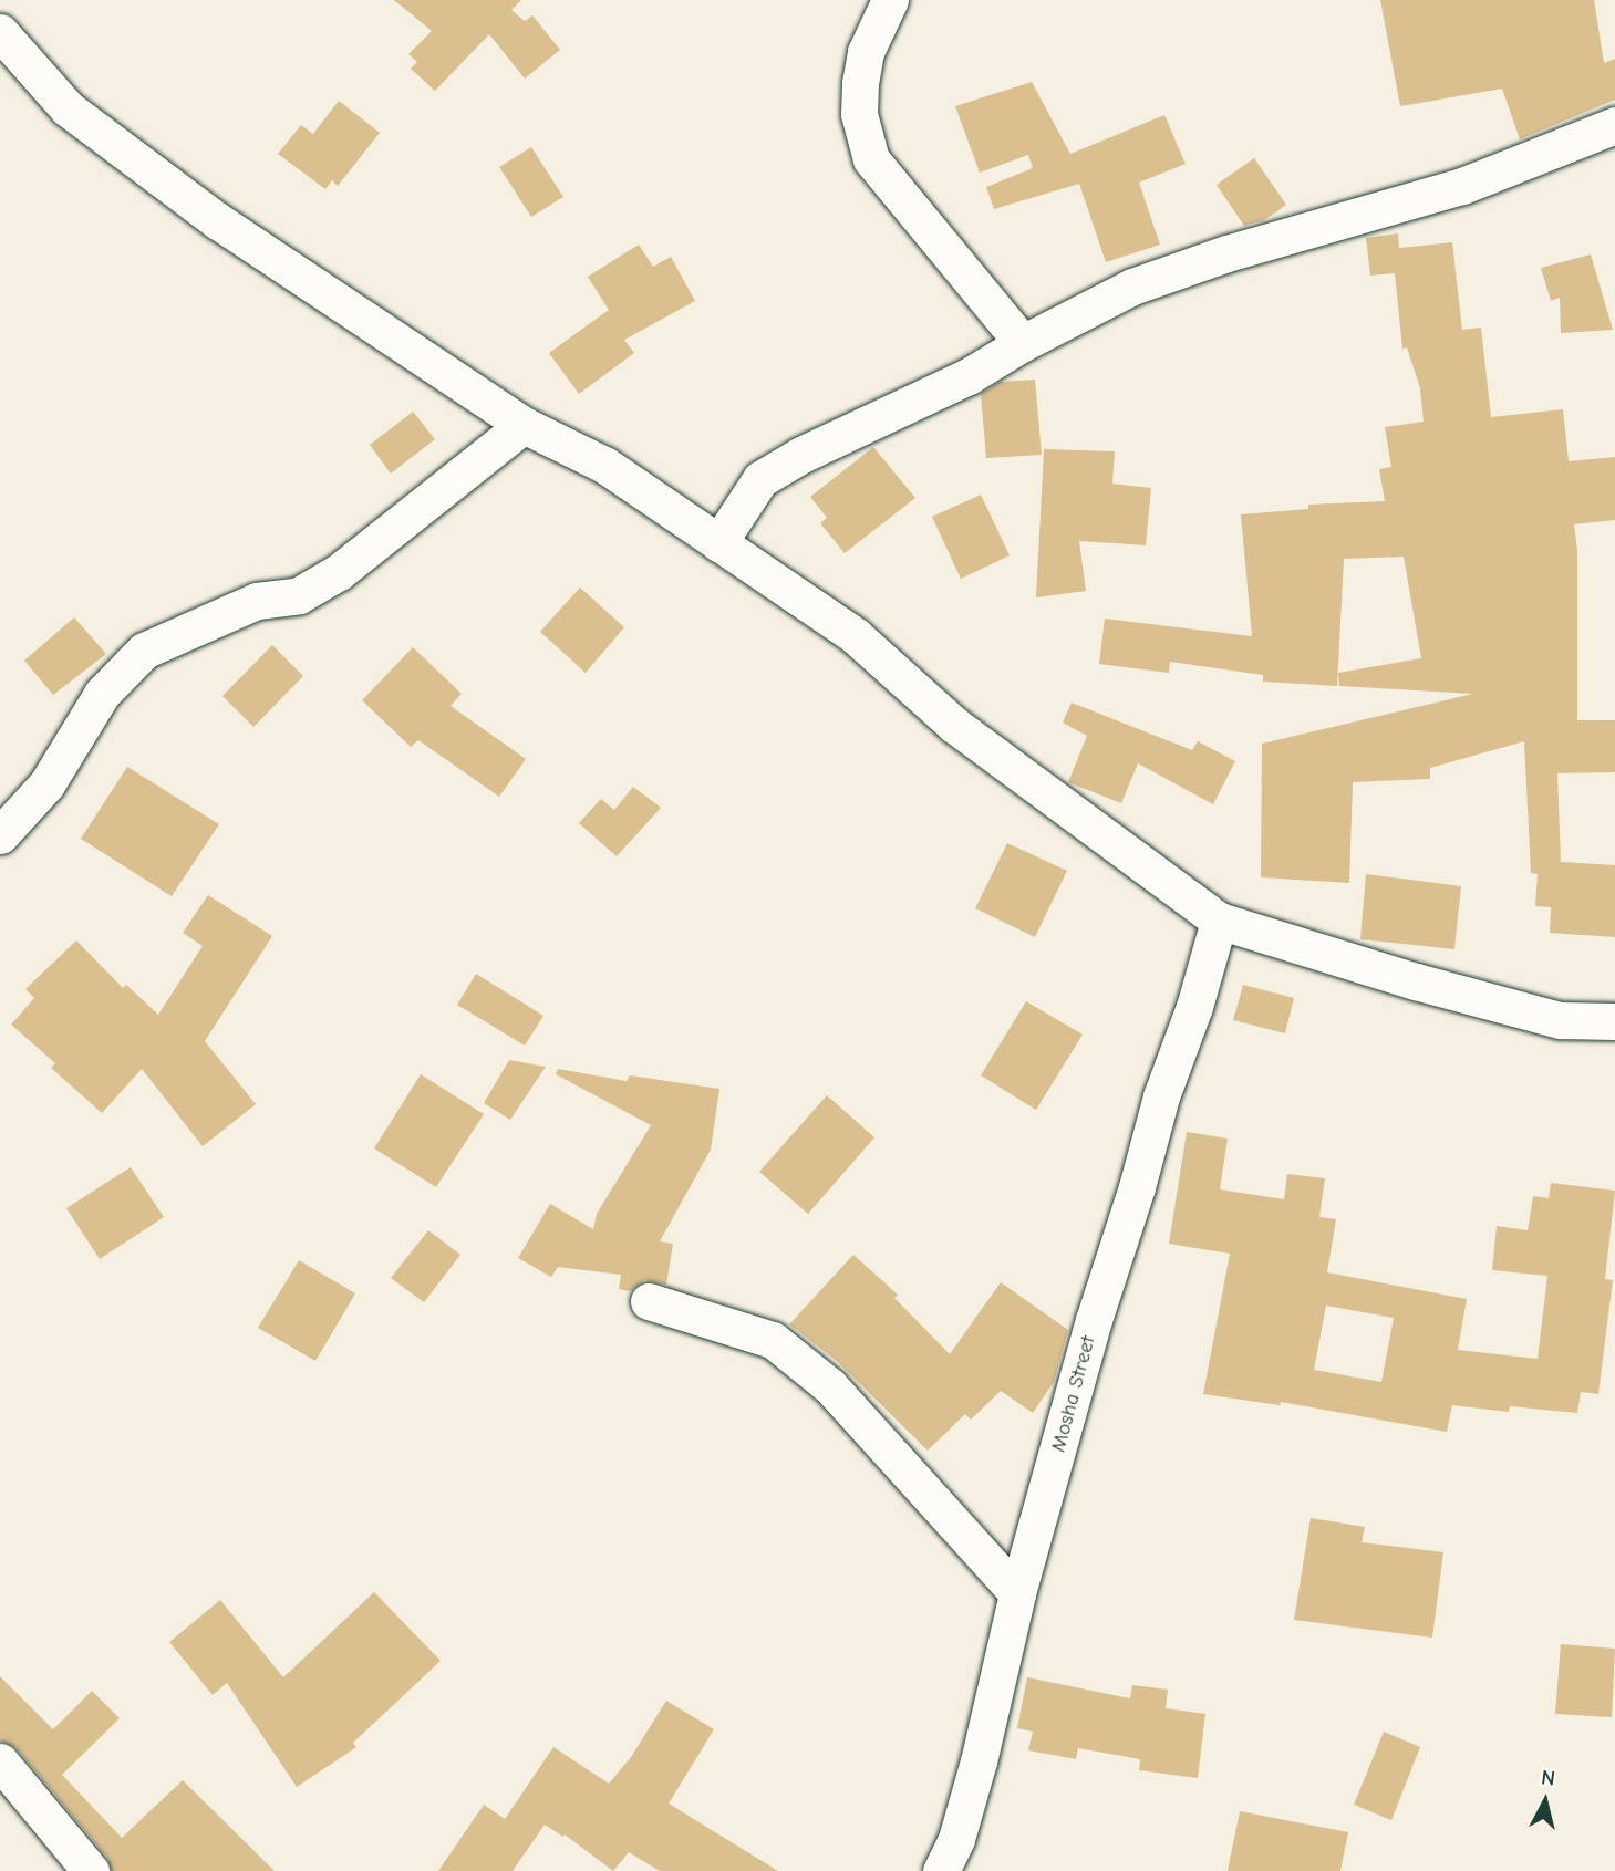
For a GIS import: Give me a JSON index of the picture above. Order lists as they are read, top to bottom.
{
  "streets": {
    "street": ["Mosha Street"]
  },
  "north": "top"
}
